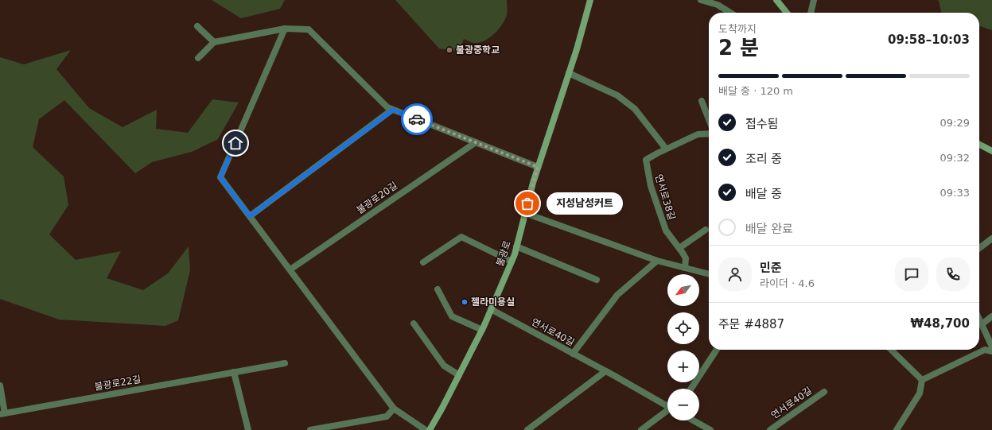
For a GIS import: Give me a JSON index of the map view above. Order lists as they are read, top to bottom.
{
  "streets": {
    "main road": ["불광로"],
    "street": [
      "연서로38길",
      "불광로20길",
      "연서로40길",
      "불광로22길"
    ]
  },
  "crossings": [
    ["불광로", "연서로40길"]
  ],
  "places": ["불광중학교", "지성남성커트", "젤라미용실"],
  "north": "bottom left",
  "page": {
    "heading": ["2 분", "도착까지", "09:58–10:03"],
    "panel": [
      "민준",
      "라이더 · 4.6",
      "주문 #4887",
      "₩48,700"
    ],
    "bar": "배달 중 · 120 m",
    "list": [
      ["접수됨", "09:29"],
      ["조리 중", "09:32"],
      ["배달 중", "09:33"],
      "배달 완료"
    ],
    "bubble": "지성남성커트",
    "map_buttons": ["+", "−"]
  }
}
